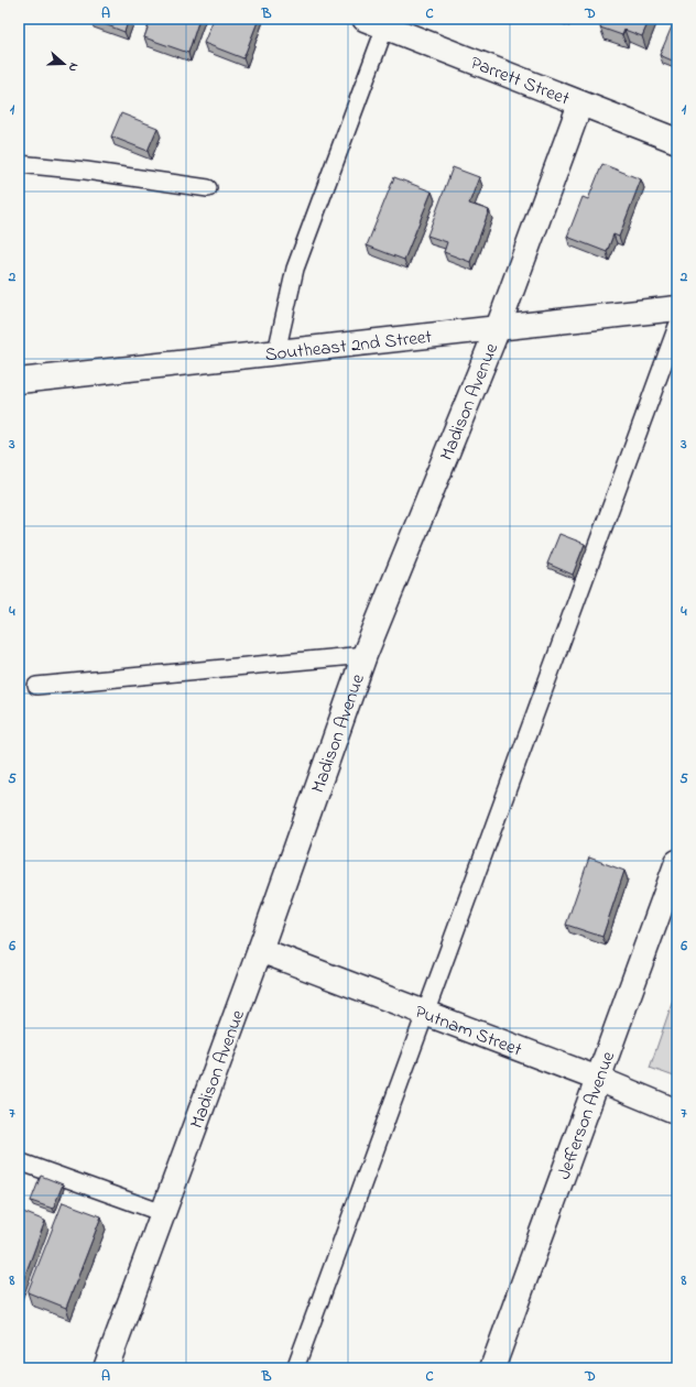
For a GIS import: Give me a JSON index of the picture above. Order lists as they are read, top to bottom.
{
  "streets": {
    "street": [
      "Parrett Street",
      "Southeast 2nd Street",
      "Madison Avenue",
      "Putnam Street",
      "Jefferson Avenue"
    ]
  },
  "crossings": [
    ["Parrett Street", "Madison Avenue"],
    ["Southeast 2nd Street", "Madison Avenue"],
    ["Madison Avenue", "Putnam Street"],
    ["Putnam Street", "Jefferson Avenue"]
  ],
  "north": "right",
  "grid": {
    "columns": [
      "A",
      "B",
      "C",
      "D"
    ],
    "rows": [
      "1",
      "2",
      "3",
      "4",
      "5",
      "6",
      "7",
      "8"
    ]
  }
}
